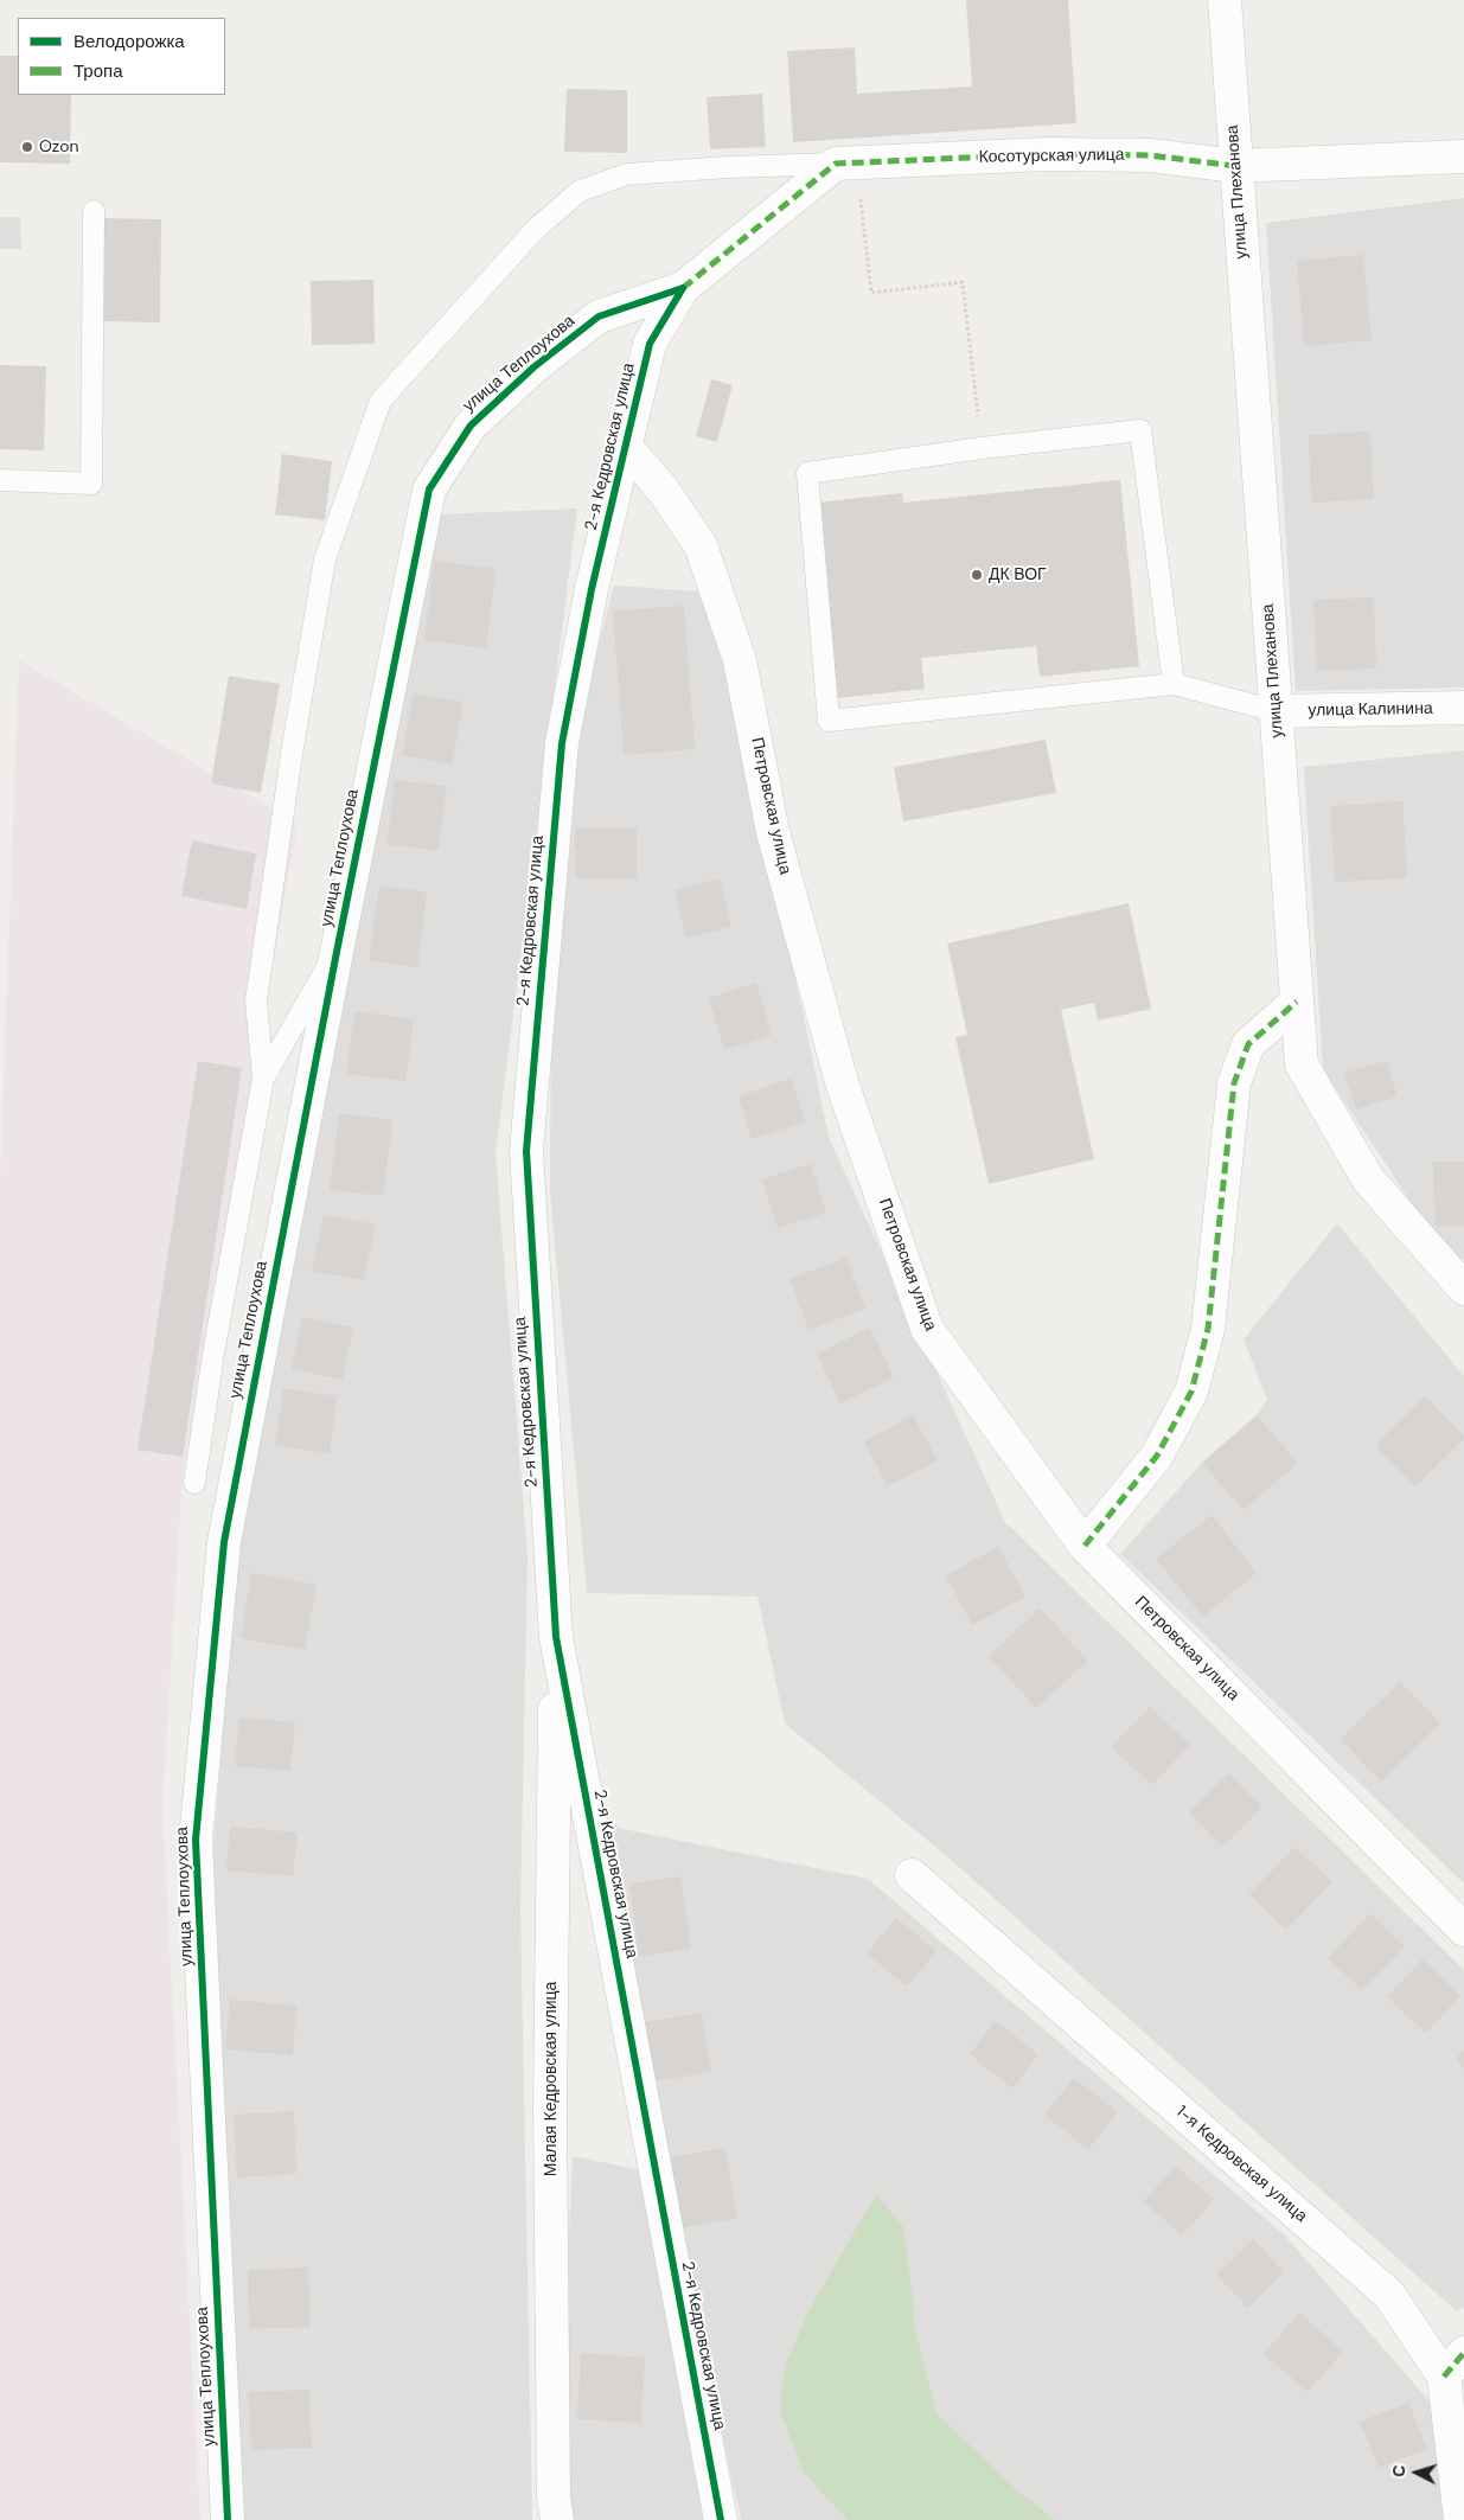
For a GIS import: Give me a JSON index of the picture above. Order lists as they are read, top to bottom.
{
  "streets": {
    "street": [
      "Косотурская улица",
      "улица Плеханова",
      "улица Теплоухова",
      "2-я Кедровская улица",
      "улица Калинина",
      "Петровская улица",
      "Малая Кедровская улица",
      "1-я Кедровская улица"
    ]
  },
  "crossings": [
    ["Косотурская улица", "улица Плеханова"],
    ["улица Плеханова", "улица Калинина"],
    ["улица Теплоухова", "2-я Кедровская улица"],
    ["2-я Кедровская улица", "Петровская улица"],
    ["2-я Кедровская улица", "Малая Кедровская улица"]
  ],
  "places": ["Ozon", "ДК ВОГ"],
  "legend": ["Велодорожка", "Тропа"],
  "north": "left"
}
